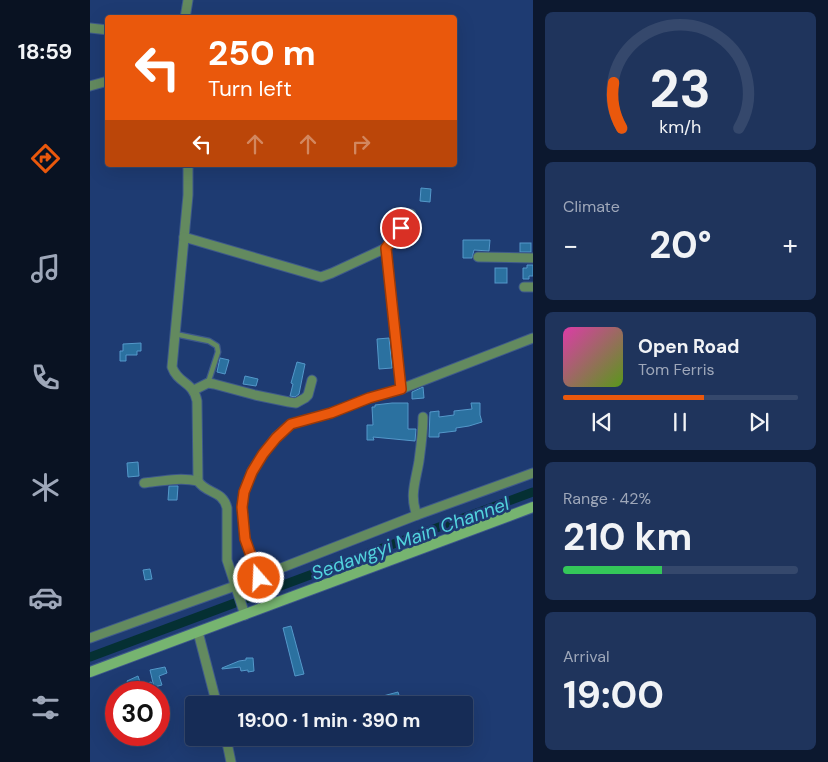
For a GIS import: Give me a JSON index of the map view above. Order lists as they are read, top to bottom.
{
  "water": ["Sedawgyi Main Channel"],
  "page": {
    "tabs": "18:59",
    "turn": ["250 m", "Turn left"],
    "tile": [
      "Climate",
      ["Range · 42%", "210 km"],
      ["Arrival", "19:00"]
    ],
    "heat": ["−", "20°", "+"],
    "song": ["Open Road", "Tom Ferris"],
    "limit": "30",
    "trip": "19:00 · 1 min · 390 m",
    "gauge": ["23", "km/h"]
  }
}
